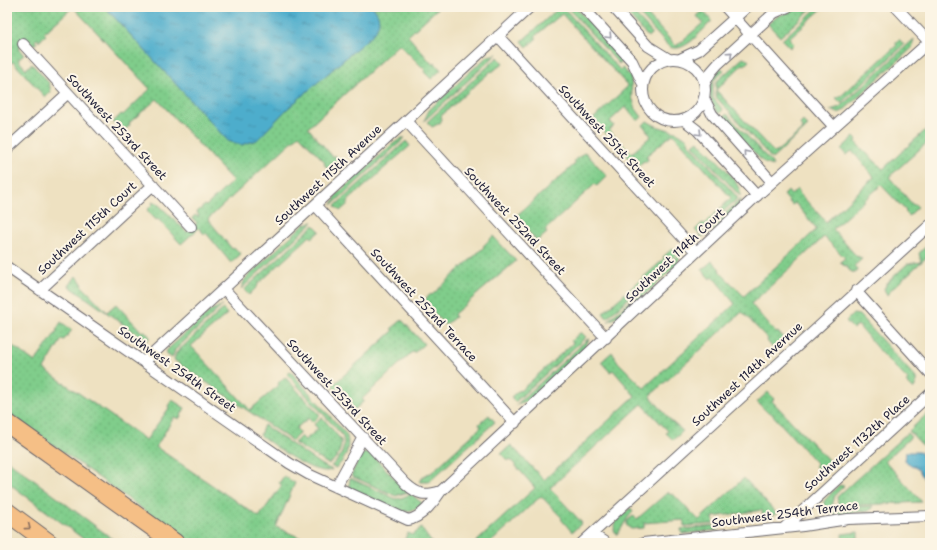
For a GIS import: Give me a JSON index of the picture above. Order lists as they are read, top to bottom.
{
  "streets": {
    "street": [
      "Southwest 253rd Street",
      "Southwest 251st Street",
      "Southwest 115th Avenue",
      "Southwest 252nd Street",
      "Southwest 115th Court",
      "Southwest 114th Court",
      "Southwest 252nd Terrace",
      "Southwest 254th Street",
      "Southwest 114th Avernue",
      "Southwest 1132th Place",
      "Southwest 254th Terrace"
    ]
  },
  "crossings": [
    ["Southwest 253rd Street", "Southwest 115th Avenue"],
    ["Southwest 253rd Street", "Southwest 115th Court"],
    ["Southwest 253rd Street", "Southwest 114th Court"],
    ["Southwest 253rd Street", "Southwest 254th Street"],
    ["Southwest 251st Street", "Southwest 115th Avenue"],
    ["Southwest 251st Street", "Southwest 114th Court"],
    ["Southwest 115th Avenue", "Southwest 252nd Street"],
    ["Southwest 115th Avenue", "Southwest 252nd Terrace"],
    ["Southwest 115th Avenue", "Southwest 254th Street"],
    ["Southwest 252nd Street", "Southwest 114th Court"],
    ["Southwest 115th Court", "Southwest 254th Street"],
    ["Southwest 114th Court", "Southwest 252nd Terrace"],
    ["Southwest 114th Court", "Southwest 254th Street"],
    ["Southwest 1132th Place", "Southwest 254th Terrace"]
  ]
}
